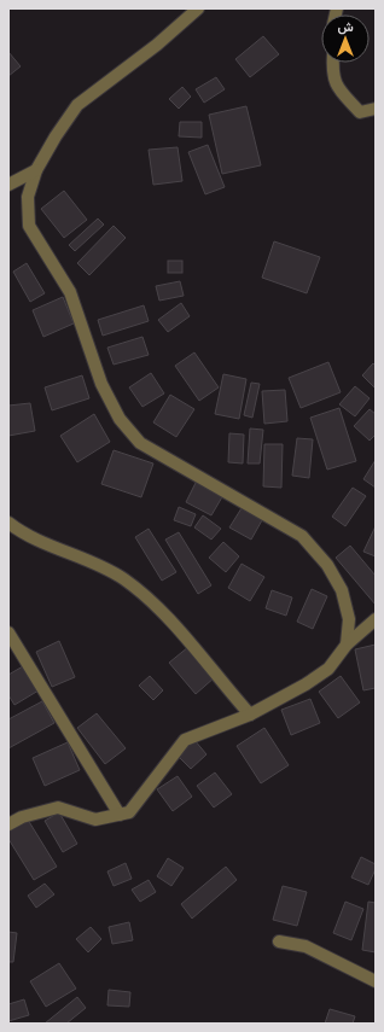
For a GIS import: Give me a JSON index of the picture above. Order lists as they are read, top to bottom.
{
  "north": "top"
}
